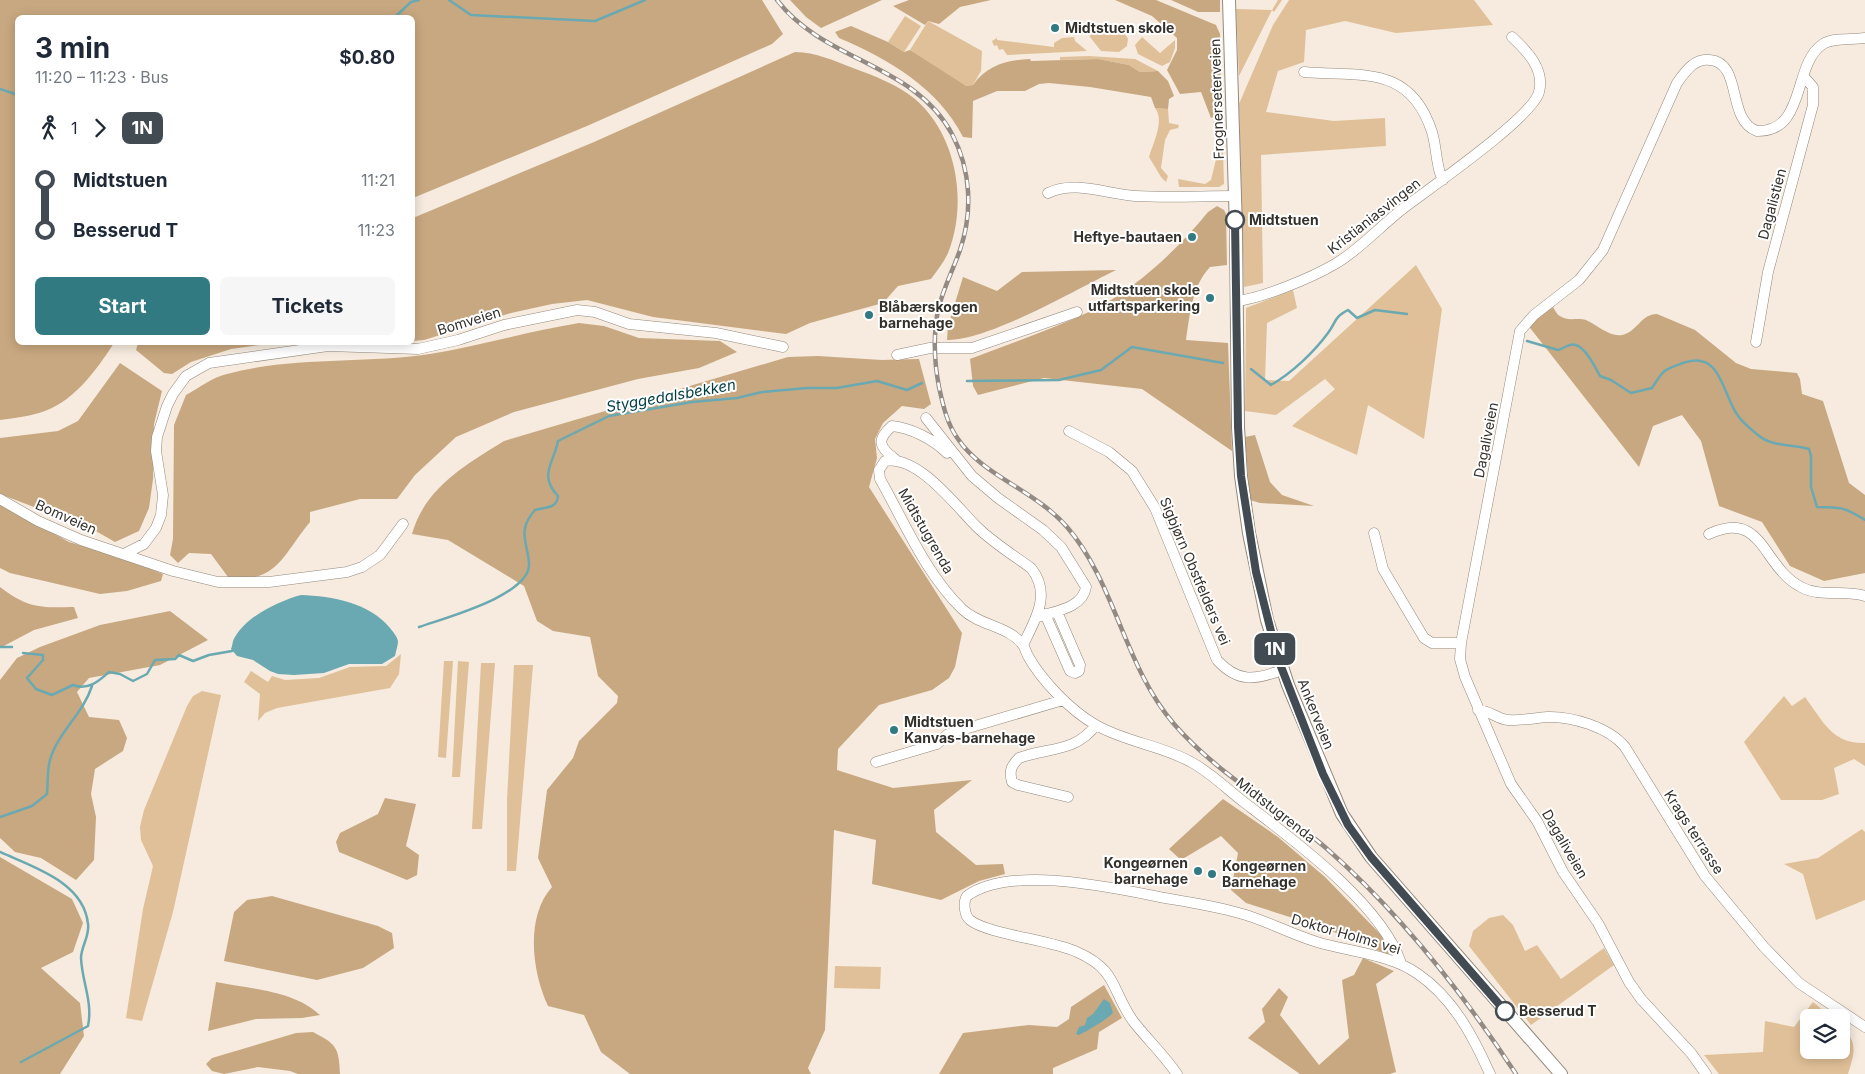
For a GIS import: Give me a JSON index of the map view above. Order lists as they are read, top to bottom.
{
  "streets": {
    "main road": ["Frognerseterveien", "Ankerveien"],
    "street": [
      "Dagalistien",
      "Kristianiasvingen",
      "Bomveien",
      "Dagaliveien",
      "Midtstugrenda",
      "Sigbjørn Obstfelders vei",
      "Krags terrasse",
      "Doktor Holms vei"
    ]
  },
  "crossings": [
    ["Frognerseterveien", "Ankerveien"],
    ["Dagalistien", "Dagaliveien"],
    ["Kristianiasvingen", "Ankerveien"],
    ["Dagaliveien", "Krags terrasse"],
    ["Midtstugrenda", "Doktor Holms vei"],
    ["Sigbjørn Obstfelders vei", "Ankerveien"]
  ],
  "water": ["Styggedalsbekken"],
  "places": [
    "Midtstuen skole",
    "Midtstuen",
    "Heftye-bautaen",
    "Midtstuen skole utfartsparkering",
    "Blåbærskogen barnehage",
    "Midtstuen Kanvas-barnehage",
    "Kongeørnen barnehage",
    "Kongeørnen Barnehage",
    "Besserud T"
  ],
  "lines": ["bus line 1N"],
  "page": {
    "on_map": "1N",
    "heading": ["3 min", "11:20 – 11:23 · Bus", "$0.80"],
    "legs": ["1", "1N"],
    "list": [
      {
        "name": "Midtstuen",
        "value": "11:21"
      },
      {
        "name": "Besserud T",
        "value": "11:23"
      }
    ],
    "buttons": ["Start", "Tickets"]
  }
}
